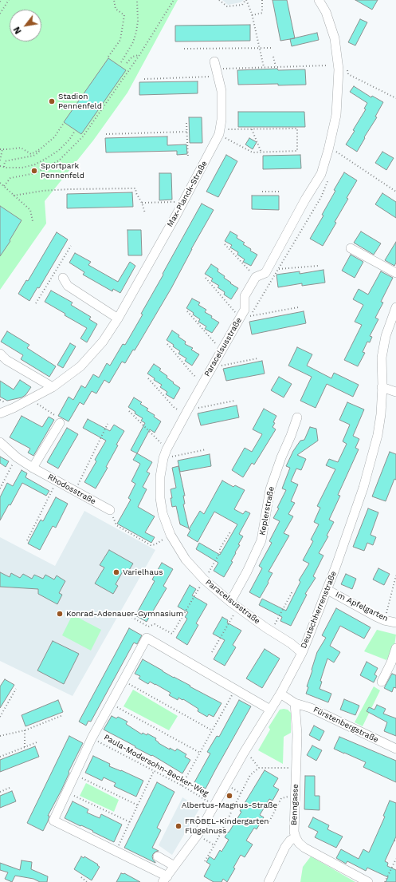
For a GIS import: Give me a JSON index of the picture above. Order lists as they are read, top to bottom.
{
  "streets": {
    "street": [
      "Max-Planck-Straße",
      "Paracelsusstraße",
      "Rhodosstraße",
      "Keplerstraße",
      "Im Apfelgarten",
      "Deutschherrenstraße",
      "Fürstenbergstraße",
      "Benngasse"
    ],
    "path": ["Paula-Modersohn-Becker-Weg"]
  },
  "crossings": [
    ["Paracelsusstraße", "Keplerstraße"],
    ["Paracelsusstraße", "Deutschherrenstraße"],
    ["Im Apfelgarten", "Deutschherrenstraße"],
    ["Deutschherrenstraße", "Paula-Modersohn-Becker-Weg"],
    ["Fürstenbergstraße", "Benngasse"]
  ],
  "places": [
    "Stadion Pennenfeld",
    "Sportpark Pennenfeld",
    "Varielhaus",
    "Konrad-Adenauer-Gymnasium",
    "Albertus-Magnus-Straße",
    "FRÖBEL-Kindergarten Flügelnuss"
  ],
  "north": "bottom left"
}
